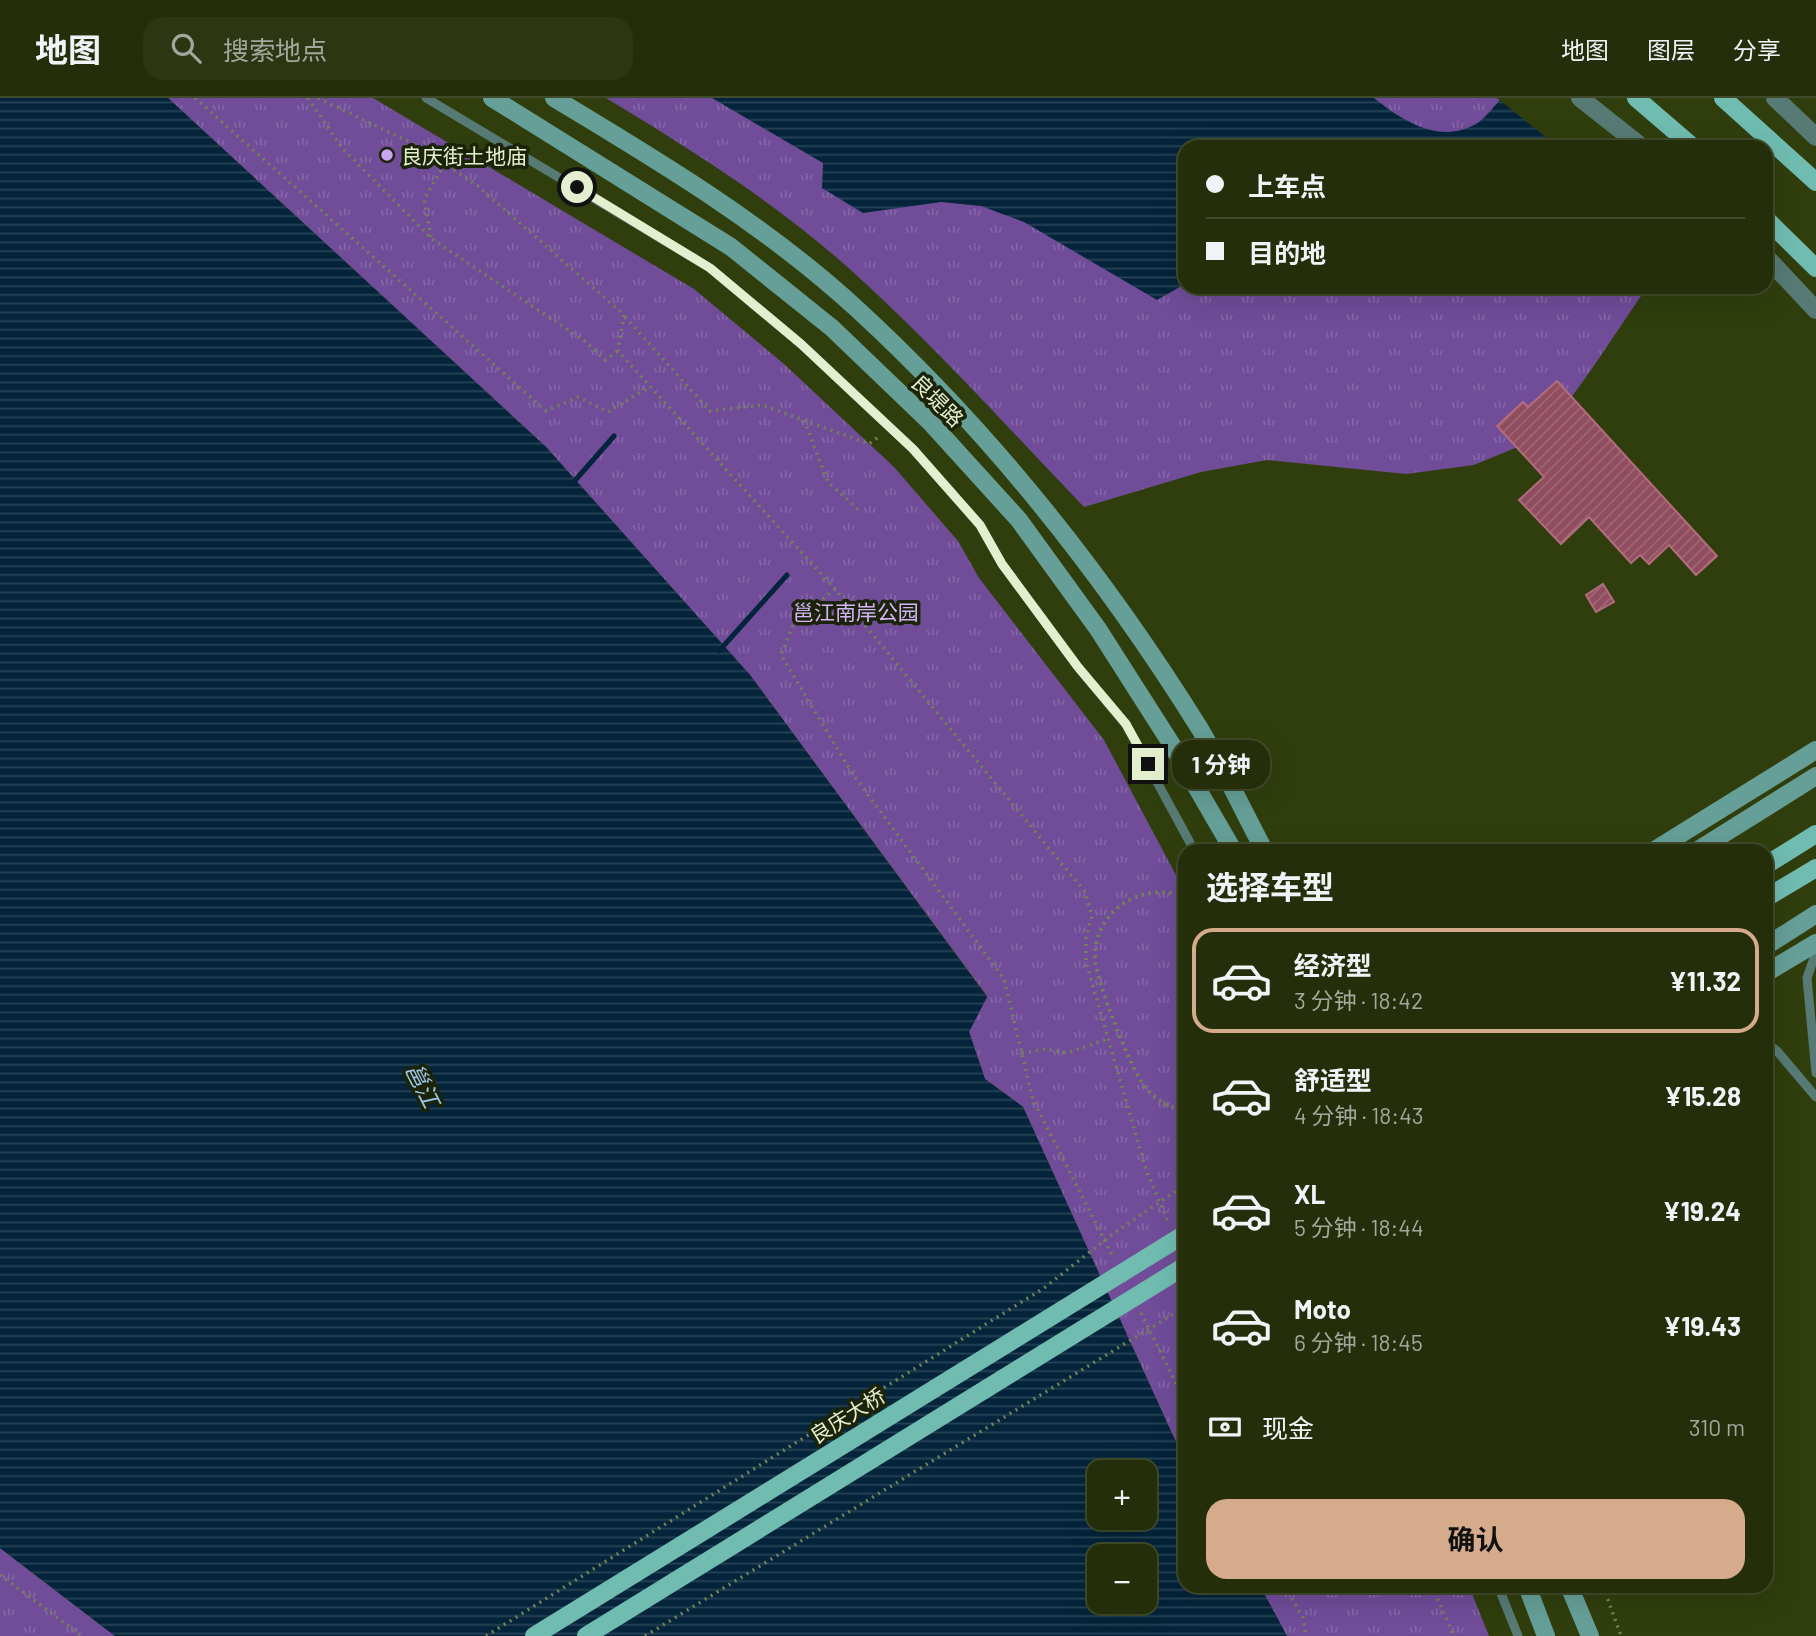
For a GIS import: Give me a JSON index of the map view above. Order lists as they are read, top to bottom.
{
  "streets": {
    "main road": ["良堤路", "良庆大桥"]
  },
  "water": ["邕江"],
  "parks": ["邕江南岸公园"],
  "places": ["良庆街土地庙"],
  "page": {
    "header": "地图",
    "search": "搜索地点",
    "nav": ["地图", "图层", "分享"],
    "banner": ["上车点", "目的地"],
    "bubble": "1 分钟",
    "heading": "选择车型",
    "list": [
      {
        "name": "经济型",
        "note": "3 分钟 · 18:42",
        "value": "¥11.32"
      },
      {
        "name": "舒适型",
        "note": "4 分钟 · 18:43",
        "value": "¥15.28"
      },
      {
        "name": "XL",
        "note": "5 分钟 · 18:44",
        "value": "¥19.24"
      },
      {
        "name": "Moto",
        "note": "6 分钟 · 18:45",
        "value": "¥19.43"
      }
    ],
    "pay": ["现金", "310 m"],
    "map_buttons": ["+", "−"],
    "buttons": "确认"
  }
}
